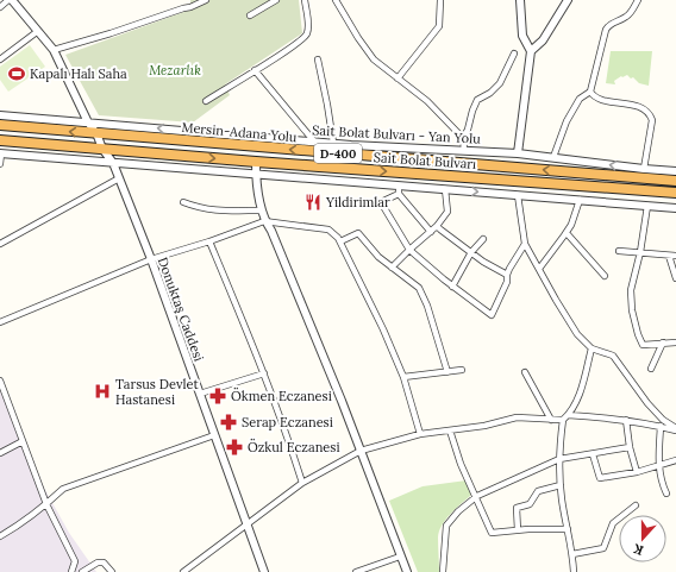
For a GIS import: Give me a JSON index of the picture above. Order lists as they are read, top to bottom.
{
  "streets": {
    "highway": ["Mersin-Adana Yolu", "D-400", "Sait Bolat Bulvarı"],
    "street": ["Sait Bolat Bulvarı - Yan Yolu", "Donuktaş Caddesi"]
  },
  "crossings": [
    ["Mersin-Adana Yolu", "Donuktaş Caddesi"],
    ["Sait Bolat Bulvarı - Yan Yolu", "Donuktaş Caddesi"],
    ["Sait Bolat Bulvarı", "Donuktaş Caddesi"]
  ],
  "one_way": ["Mersin-Adana Yolu", "Sait Bolat Bulvarı"],
  "parks": ["Mezarlık"],
  "places": {
    "sports": ["Kapalı Halı Saha"],
    "restaurant": ["Yildirimlar"],
    "hospital": ["Tarsus Devlet Hastanesi"],
    "pharmacy": ["Ökmen Eczanesi", "Serap Eczanesi", "Özkul Eczanesi"]
  },
  "north": "bottom"
}
